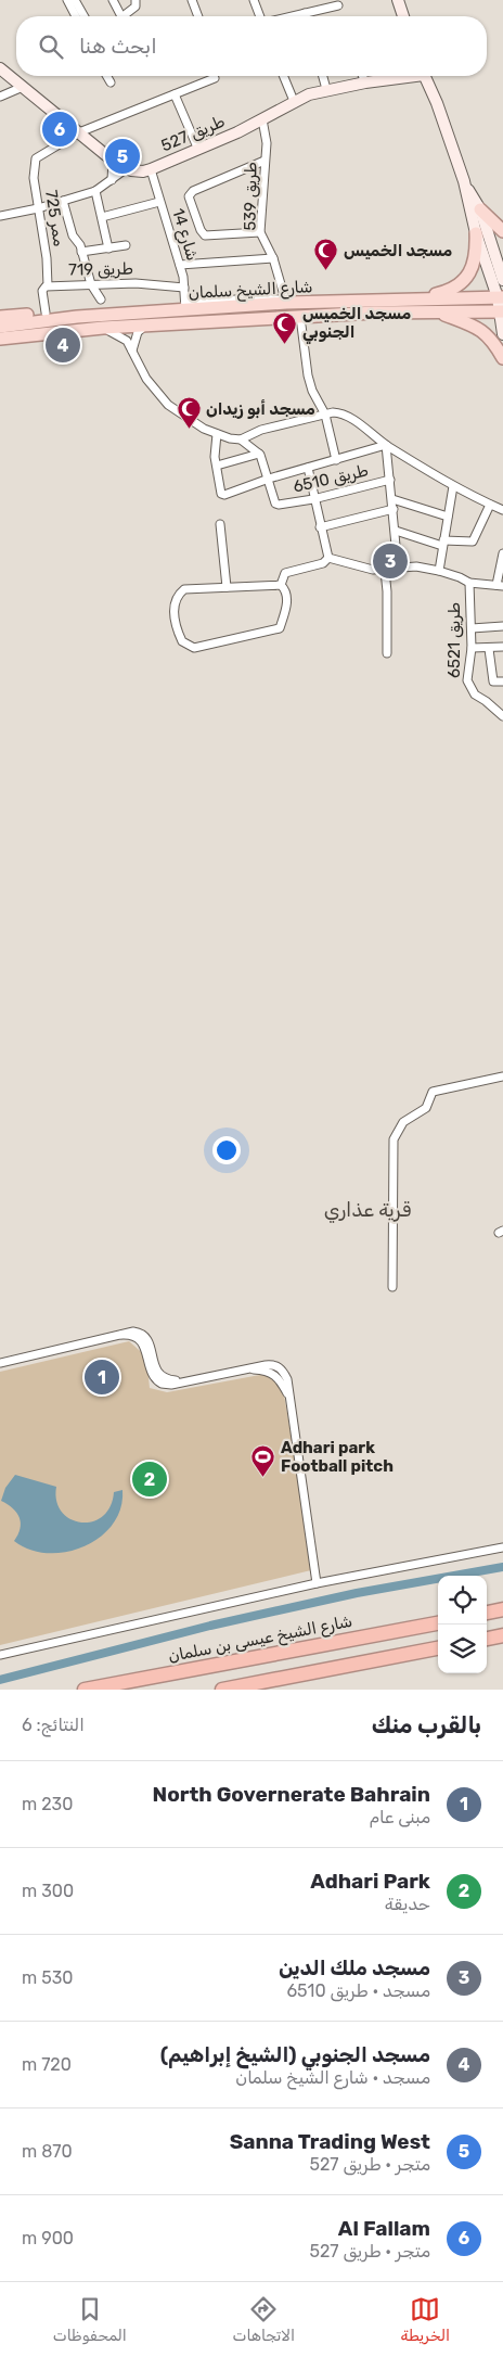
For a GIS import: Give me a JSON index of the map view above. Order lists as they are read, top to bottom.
{
  "streets": {
    "highway": ["شارع الشيخ عيسى بن سلمان"],
    "main road": ["شارع الشيخ سلمان"],
    "street": [
      "طريق 527",
      "طريق 539",
      "ممر 725",
      "شارع 14",
      "طريق 719",
      "طريق 6510",
      "طريق 6521"
    ]
  },
  "crossings": [
    ["طريق 527", "طريق 539"],
    ["طريق 527", "ممر 725"],
    ["طريق 527", "شارع 14"],
    ["طريق 539", "شارع الشيخ سلمان"],
    ["ممر 725", "طريق 719"],
    ["شارع 14", "طريق 719"],
    ["شارع 14", "شارع الشيخ سلمان"]
  ],
  "districts": ["قرية عذاري"],
  "places": {
    "mosque": ["مسجد الخميس", "مسجد الخميس الجنوبي", "مسجد أبو زيدان"],
    "sports": ["Adhari park Football pitch"]
  },
  "page": {
    "search": "ابحث هنا",
    "pins": [
      "6",
      "5",
      "4",
      "3",
      "1",
      "2"
    ],
    "heading": ["بالقرب منك", "النتائج: 6"],
    "list": [
      {
        "mark": "1",
        "name": "North Governerate Bahrain",
        "note": "مبنى عام",
        "value": "230 m"
      },
      {
        "mark": "2",
        "name": "Adhari Park",
        "note": "حديقة",
        "value": "300 m"
      },
      {
        "mark": "3",
        "name": "مسجد ملك الدين",
        "note": "مسجد · طريق 6510",
        "value": "530 m"
      },
      {
        "mark": "4",
        "name": "مسجد الجنوبي (الشيخ إبراهيم)",
        "note": "مسجد · شارع الشيخ سلمان",
        "value": "720 m"
      },
      {
        "mark": "5",
        "name": "Sanna Trading West",
        "note": "متجر · طريق 527",
        "value": "870 m"
      },
      {
        "mark": "6",
        "name": "Al Fallam",
        "note": "متجر · طريق 527",
        "value": "900 m"
      }
    ],
    "nav": ["الخريطة", "الاتجاهات", "المحفوظات"]
  }
}
